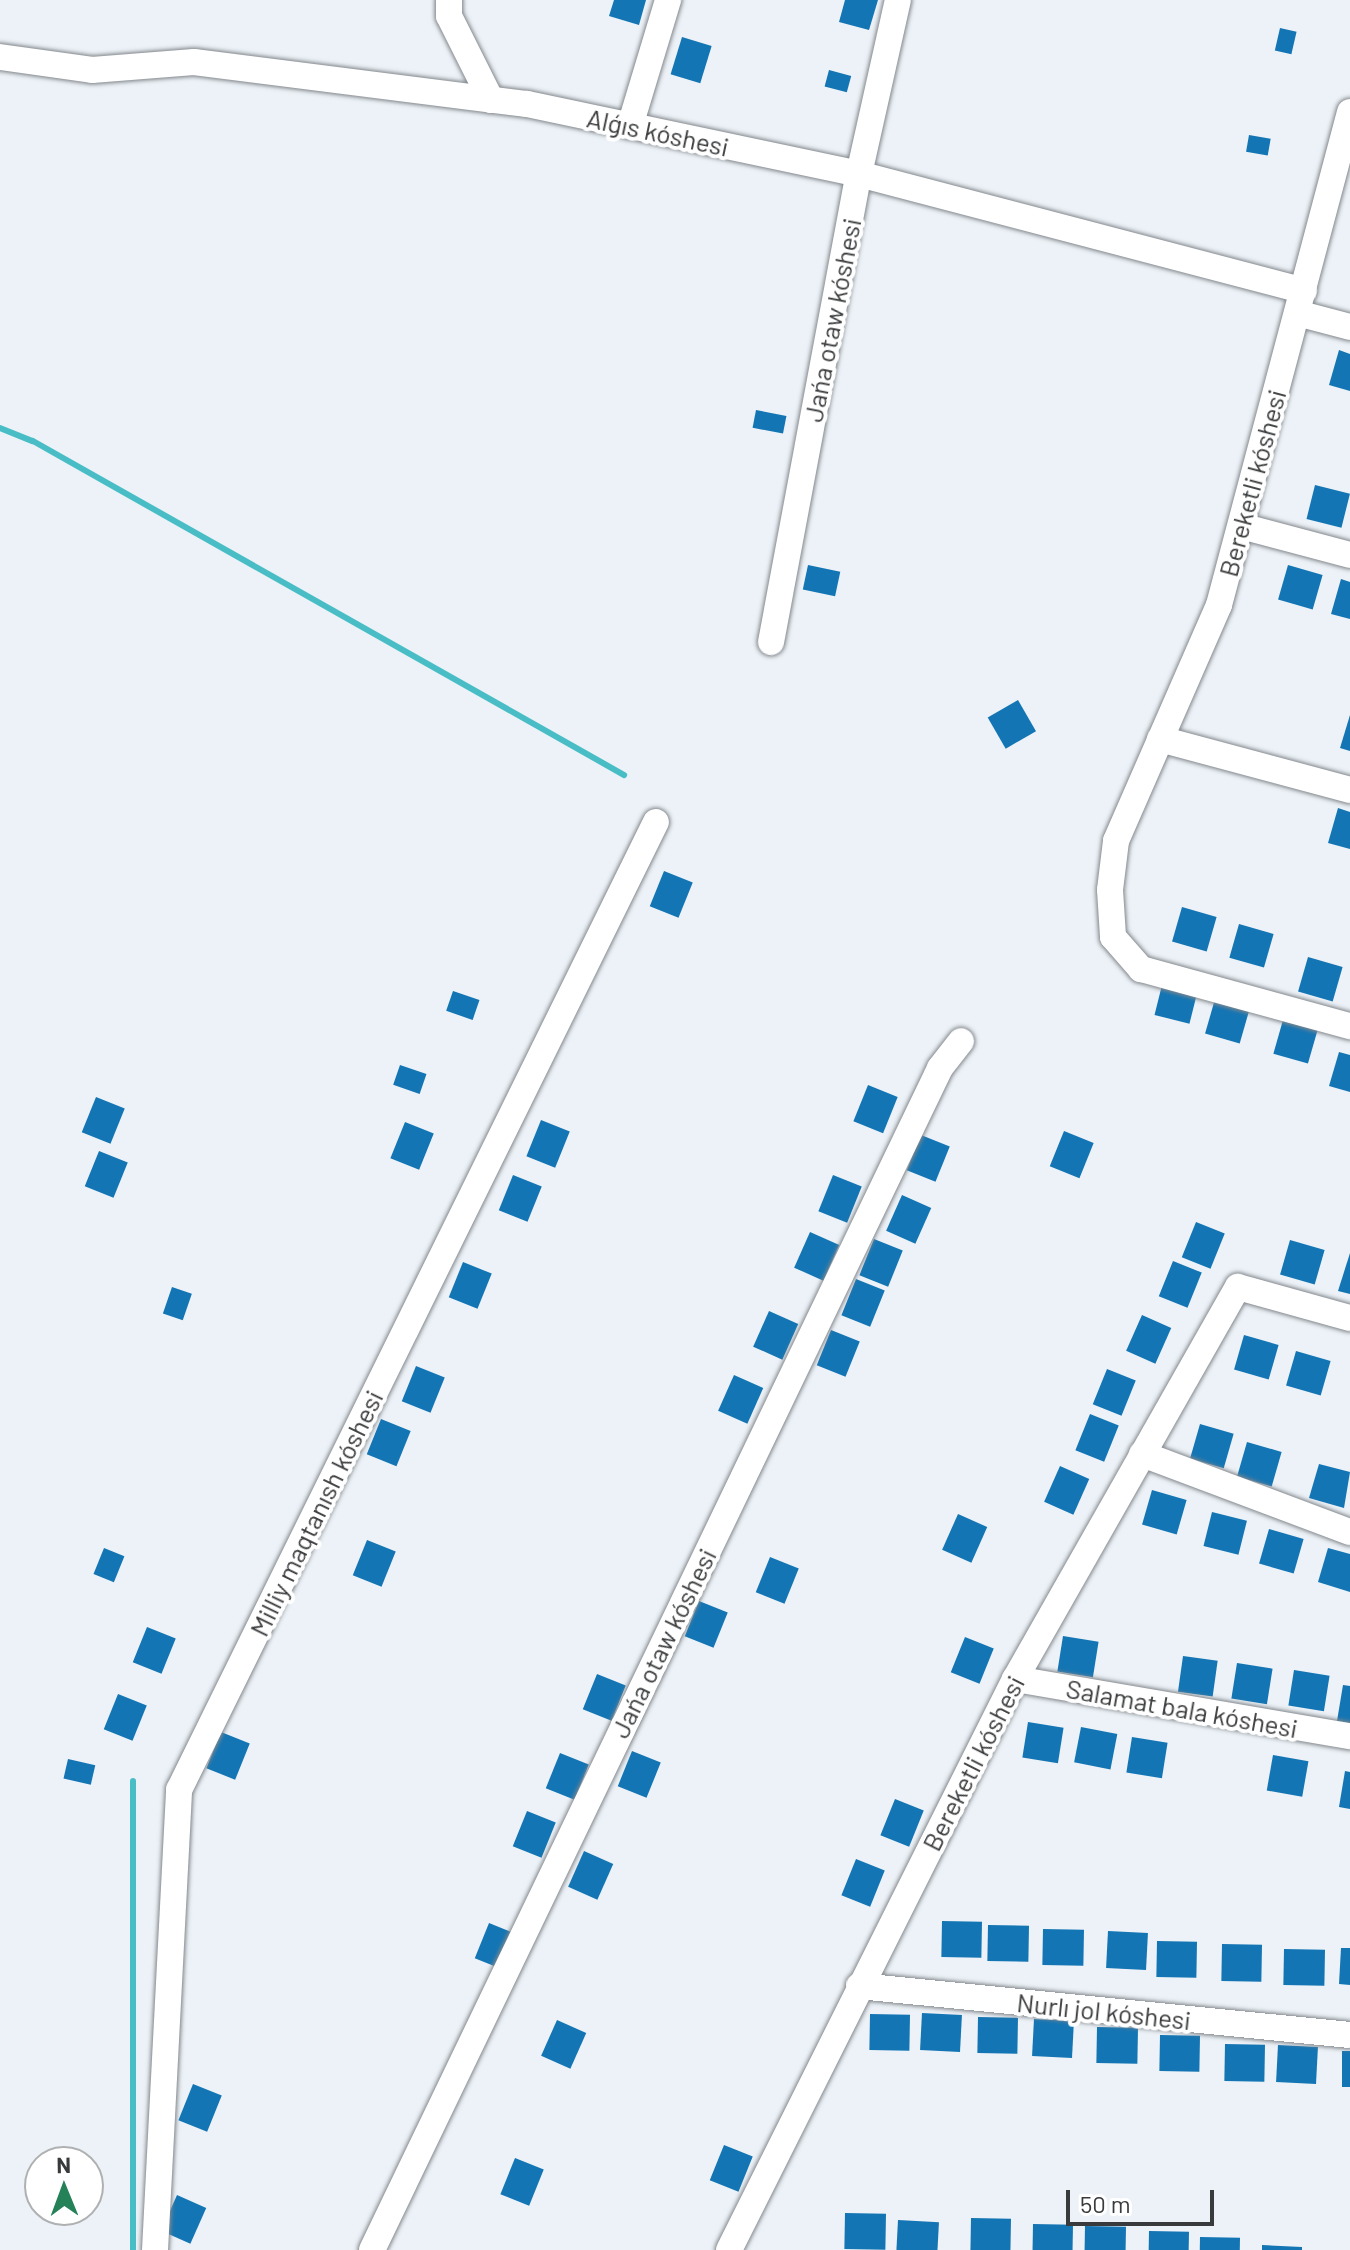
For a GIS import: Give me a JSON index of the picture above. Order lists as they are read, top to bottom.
{
  "streets": {
    "street": [
      "Alǵıs kóshesi",
      "Jańa otaw kóshesi",
      "Bereketli kóshesi",
      "Milliy maqtanısh kóshesi",
      "Salamat bala kóshesi",
      "Nurlı jol kóshesi"
    ]
  },
  "crossings": [
    ["Alǵıs kóshesi", "Jańa otaw kóshesi"],
    ["Alǵıs kóshesi", "Bereketli kóshesi"],
    ["Bereketli kóshesi", "Salamat bala kóshesi"],
    ["Bereketli kóshesi", "Nurlı jol kóshesi"]
  ],
  "scale_bar": "50 m",
  "north": "top"
}
